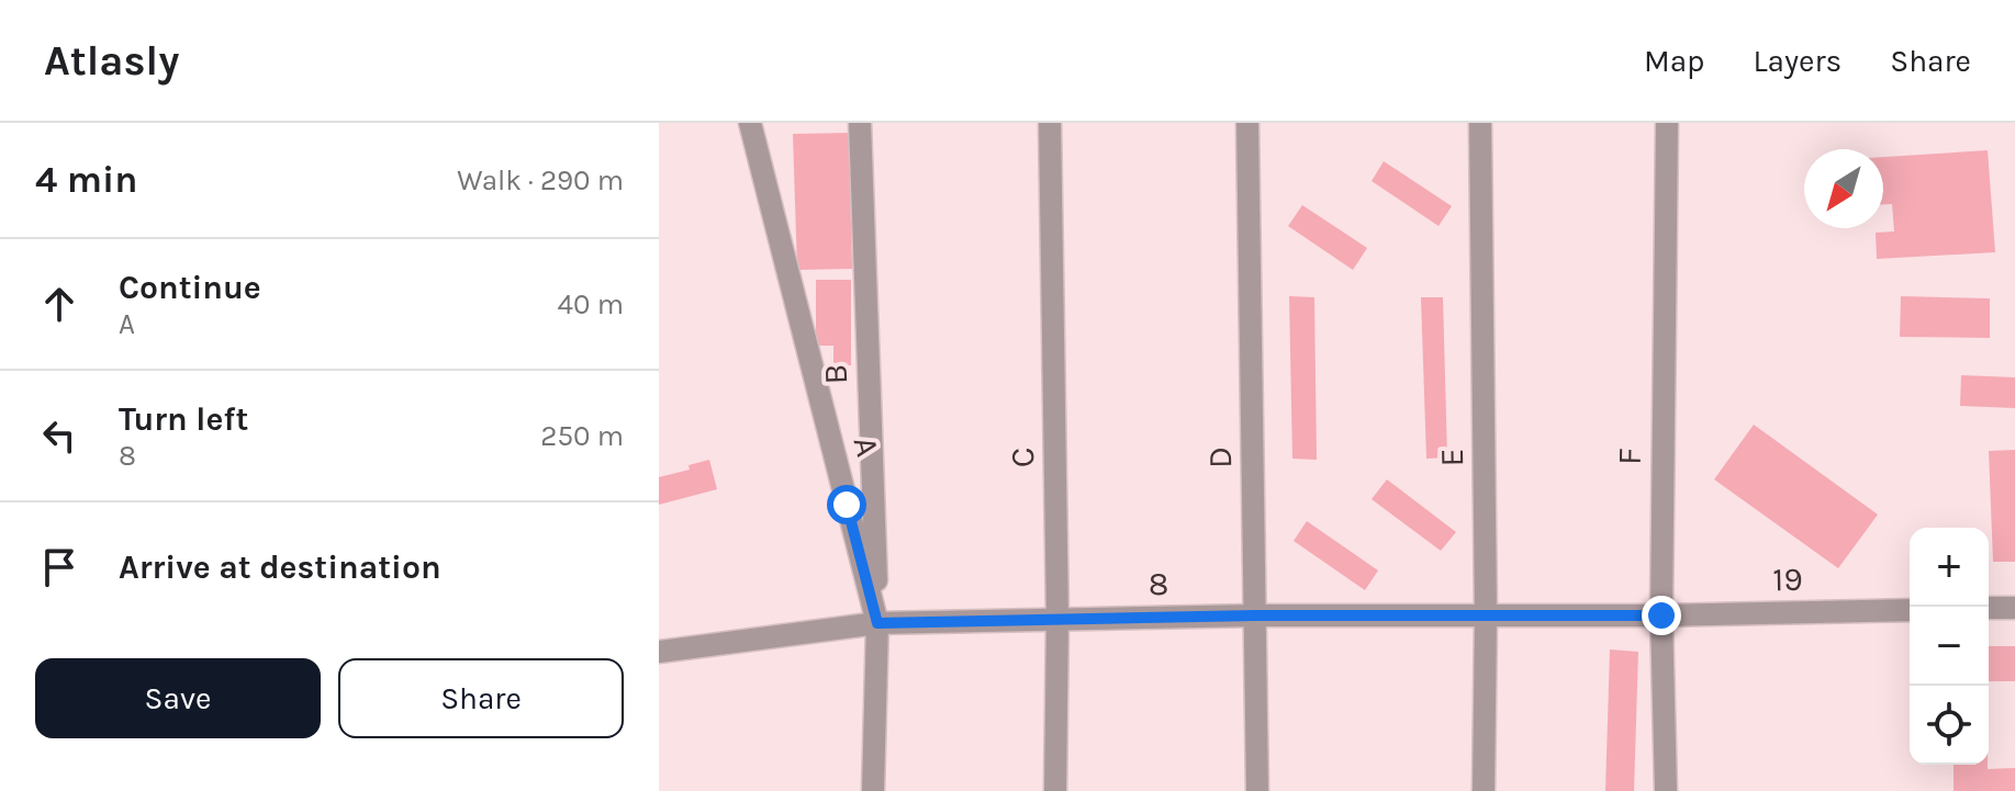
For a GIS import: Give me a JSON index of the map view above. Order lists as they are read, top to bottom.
{
  "streets": {
    "street": [
      "B",
      "A",
      "F",
      "C",
      "D",
      "E",
      "19",
      "8"
    ]
  },
  "crossings": [
    ["B", "A"],
    ["B", "8"],
    ["A", "8"],
    ["F", "19"],
    ["F", "8"],
    ["C", "8"],
    ["D", "8"],
    ["E", "8"],
    ["19", "8"]
  ],
  "north": "bottom left",
  "page": {
    "header": "Atlasly",
    "nav": ["Map", "Layers", "Share"],
    "heading": ["4 min", "Walk · 290 m"],
    "list": [
      ["Continue", "A", "40 m"],
      ["Turn left", "8", "250 m"],
      "Arrive at destination"
    ],
    "map_buttons": ["+", "−"],
    "buttons": ["Save", "Share"]
  }
}
